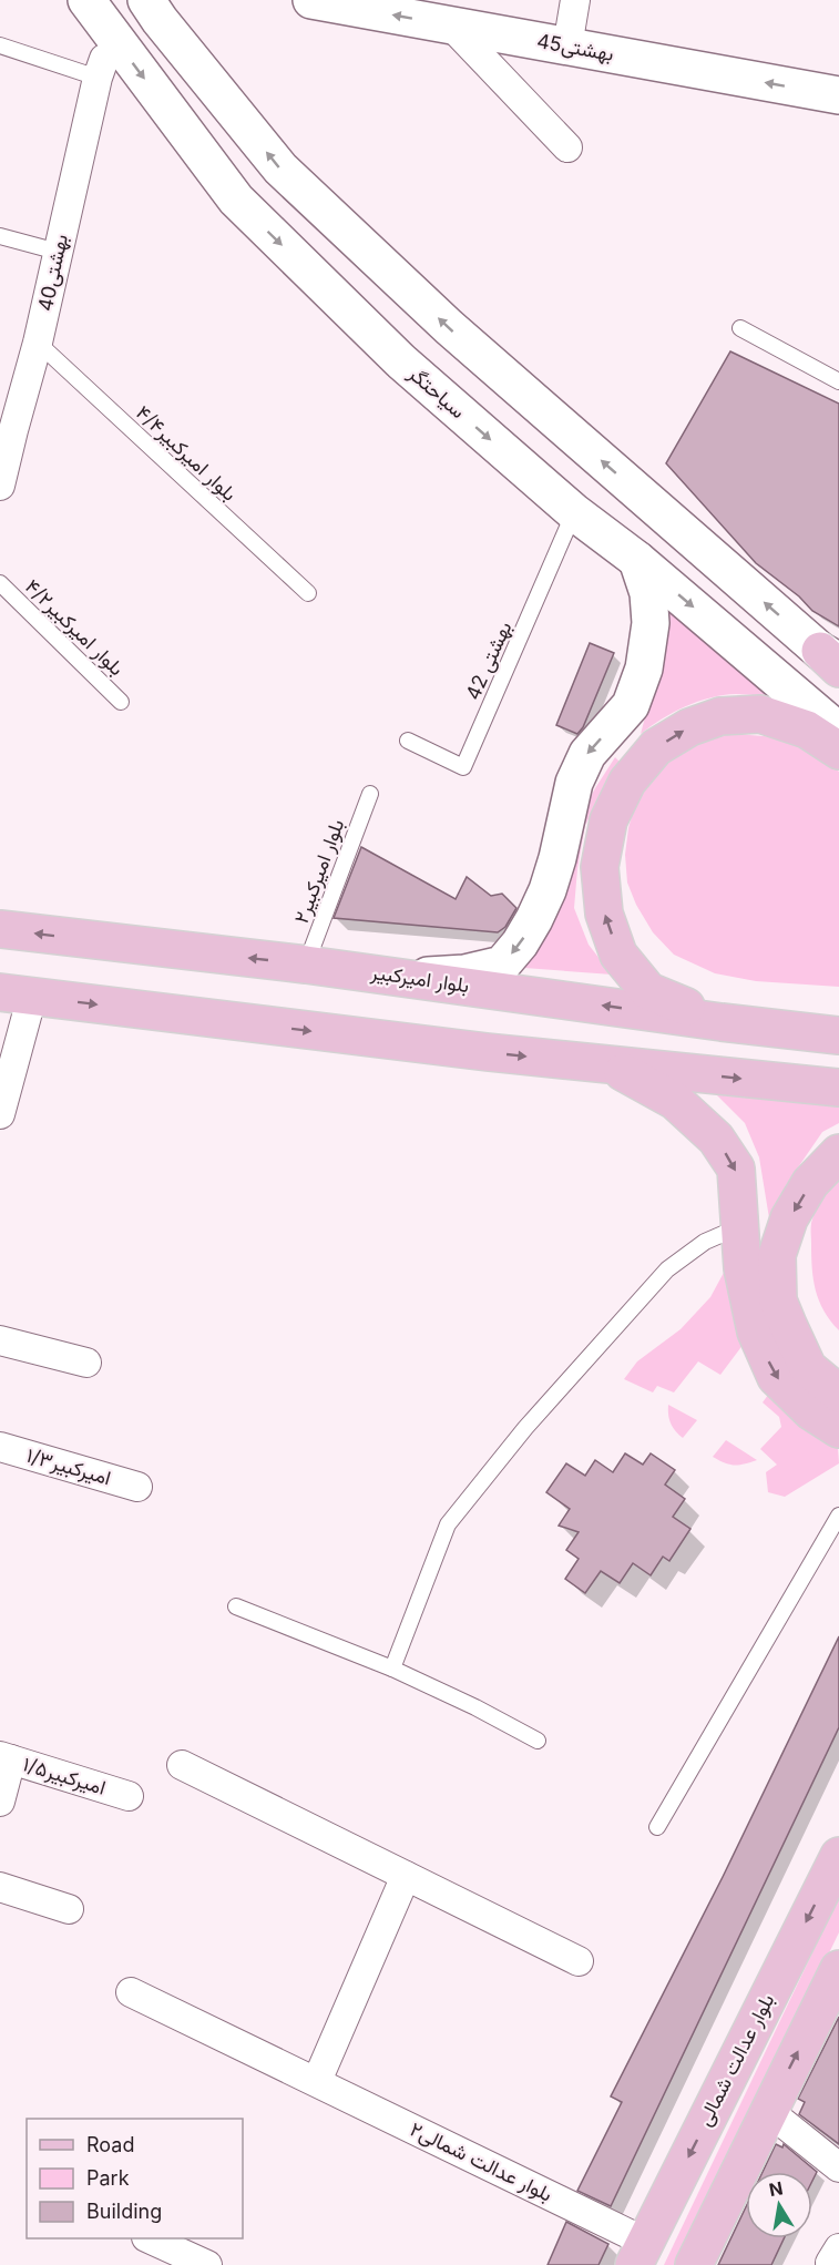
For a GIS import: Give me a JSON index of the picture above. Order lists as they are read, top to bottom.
{
  "streets": {
    "main road": [
      "بهشتی45",
      "سیاحتگر",
      "بلوار امیرکبیر",
      "بلوار عدالت شمالی"
    ],
    "street": [
      "40بهشتی",
      "امیرکبیر۱/۳",
      "امیرکبیر۱/۵",
      "بلوار عدالت شمالی۲"
    ],
    "lane": [
      "بلوار امیرکبیر۴/۴",
      "بلوار امیرکبیر۴/۲",
      "42 بهشتی",
      "۲بلوار امیرکبیر"
    ]
  },
  "crossings": [
    ["40بهشتی", "بلوار امیرکبیر۴/۴"],
    ["سیاحتگر", "42 بهشتی"],
    ["۲بلوار امیرکبیر", "بلوار امیرکبیر"],
    ["بلوار عدالت شمالی", "بلوار عدالت شمالی۲"]
  ],
  "one_way": ["بهشتی45"],
  "legend": ["Road", "Park", "Building"],
  "north": "top"
}
